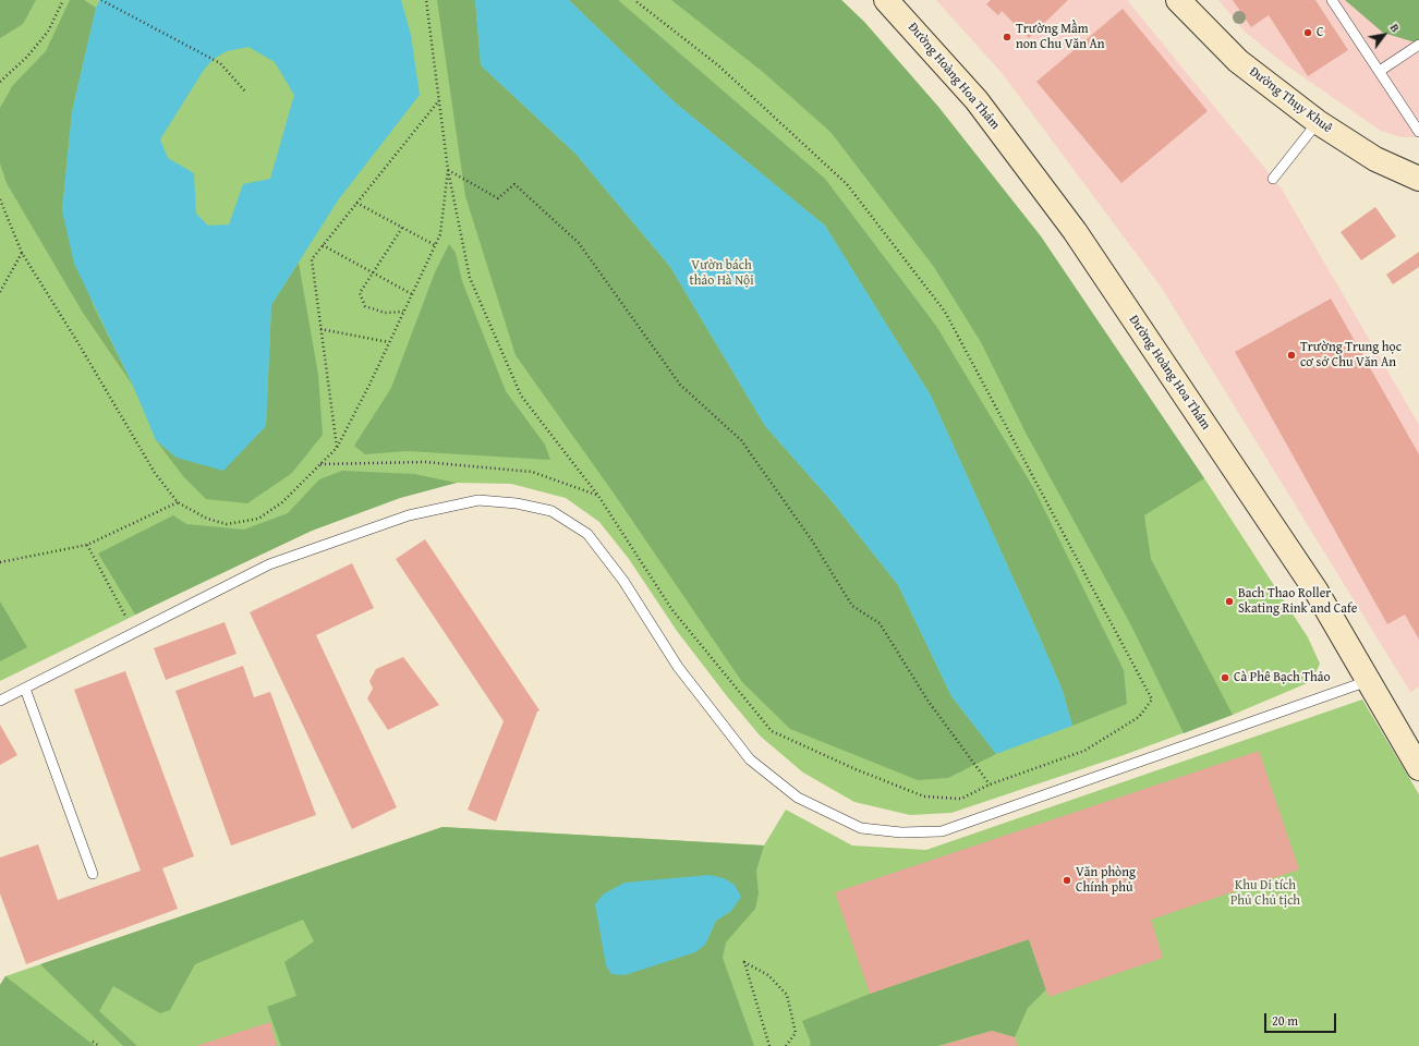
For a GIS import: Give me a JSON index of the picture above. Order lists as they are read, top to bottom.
{
  "streets": {
    "main road": ["Đường Hoàng Hoa Thám", "Đường Thụy Khuê"]
  },
  "parks": ["Vườn bách thảo Hà Nội", "Khu Di tích Phủ Chủ tịch"],
  "places": [
    "C",
    "Trường Mầm non Chu Văn An",
    "Trường Trung học cơ sở Chu Văn An",
    "Bach Thao Roller Skating Rink and Cafe",
    "Cà Phê Bạch Thảo",
    "Văn phòng Chính phủ"
  ],
  "scale_bar": "20 m",
  "north": "top right"
}
